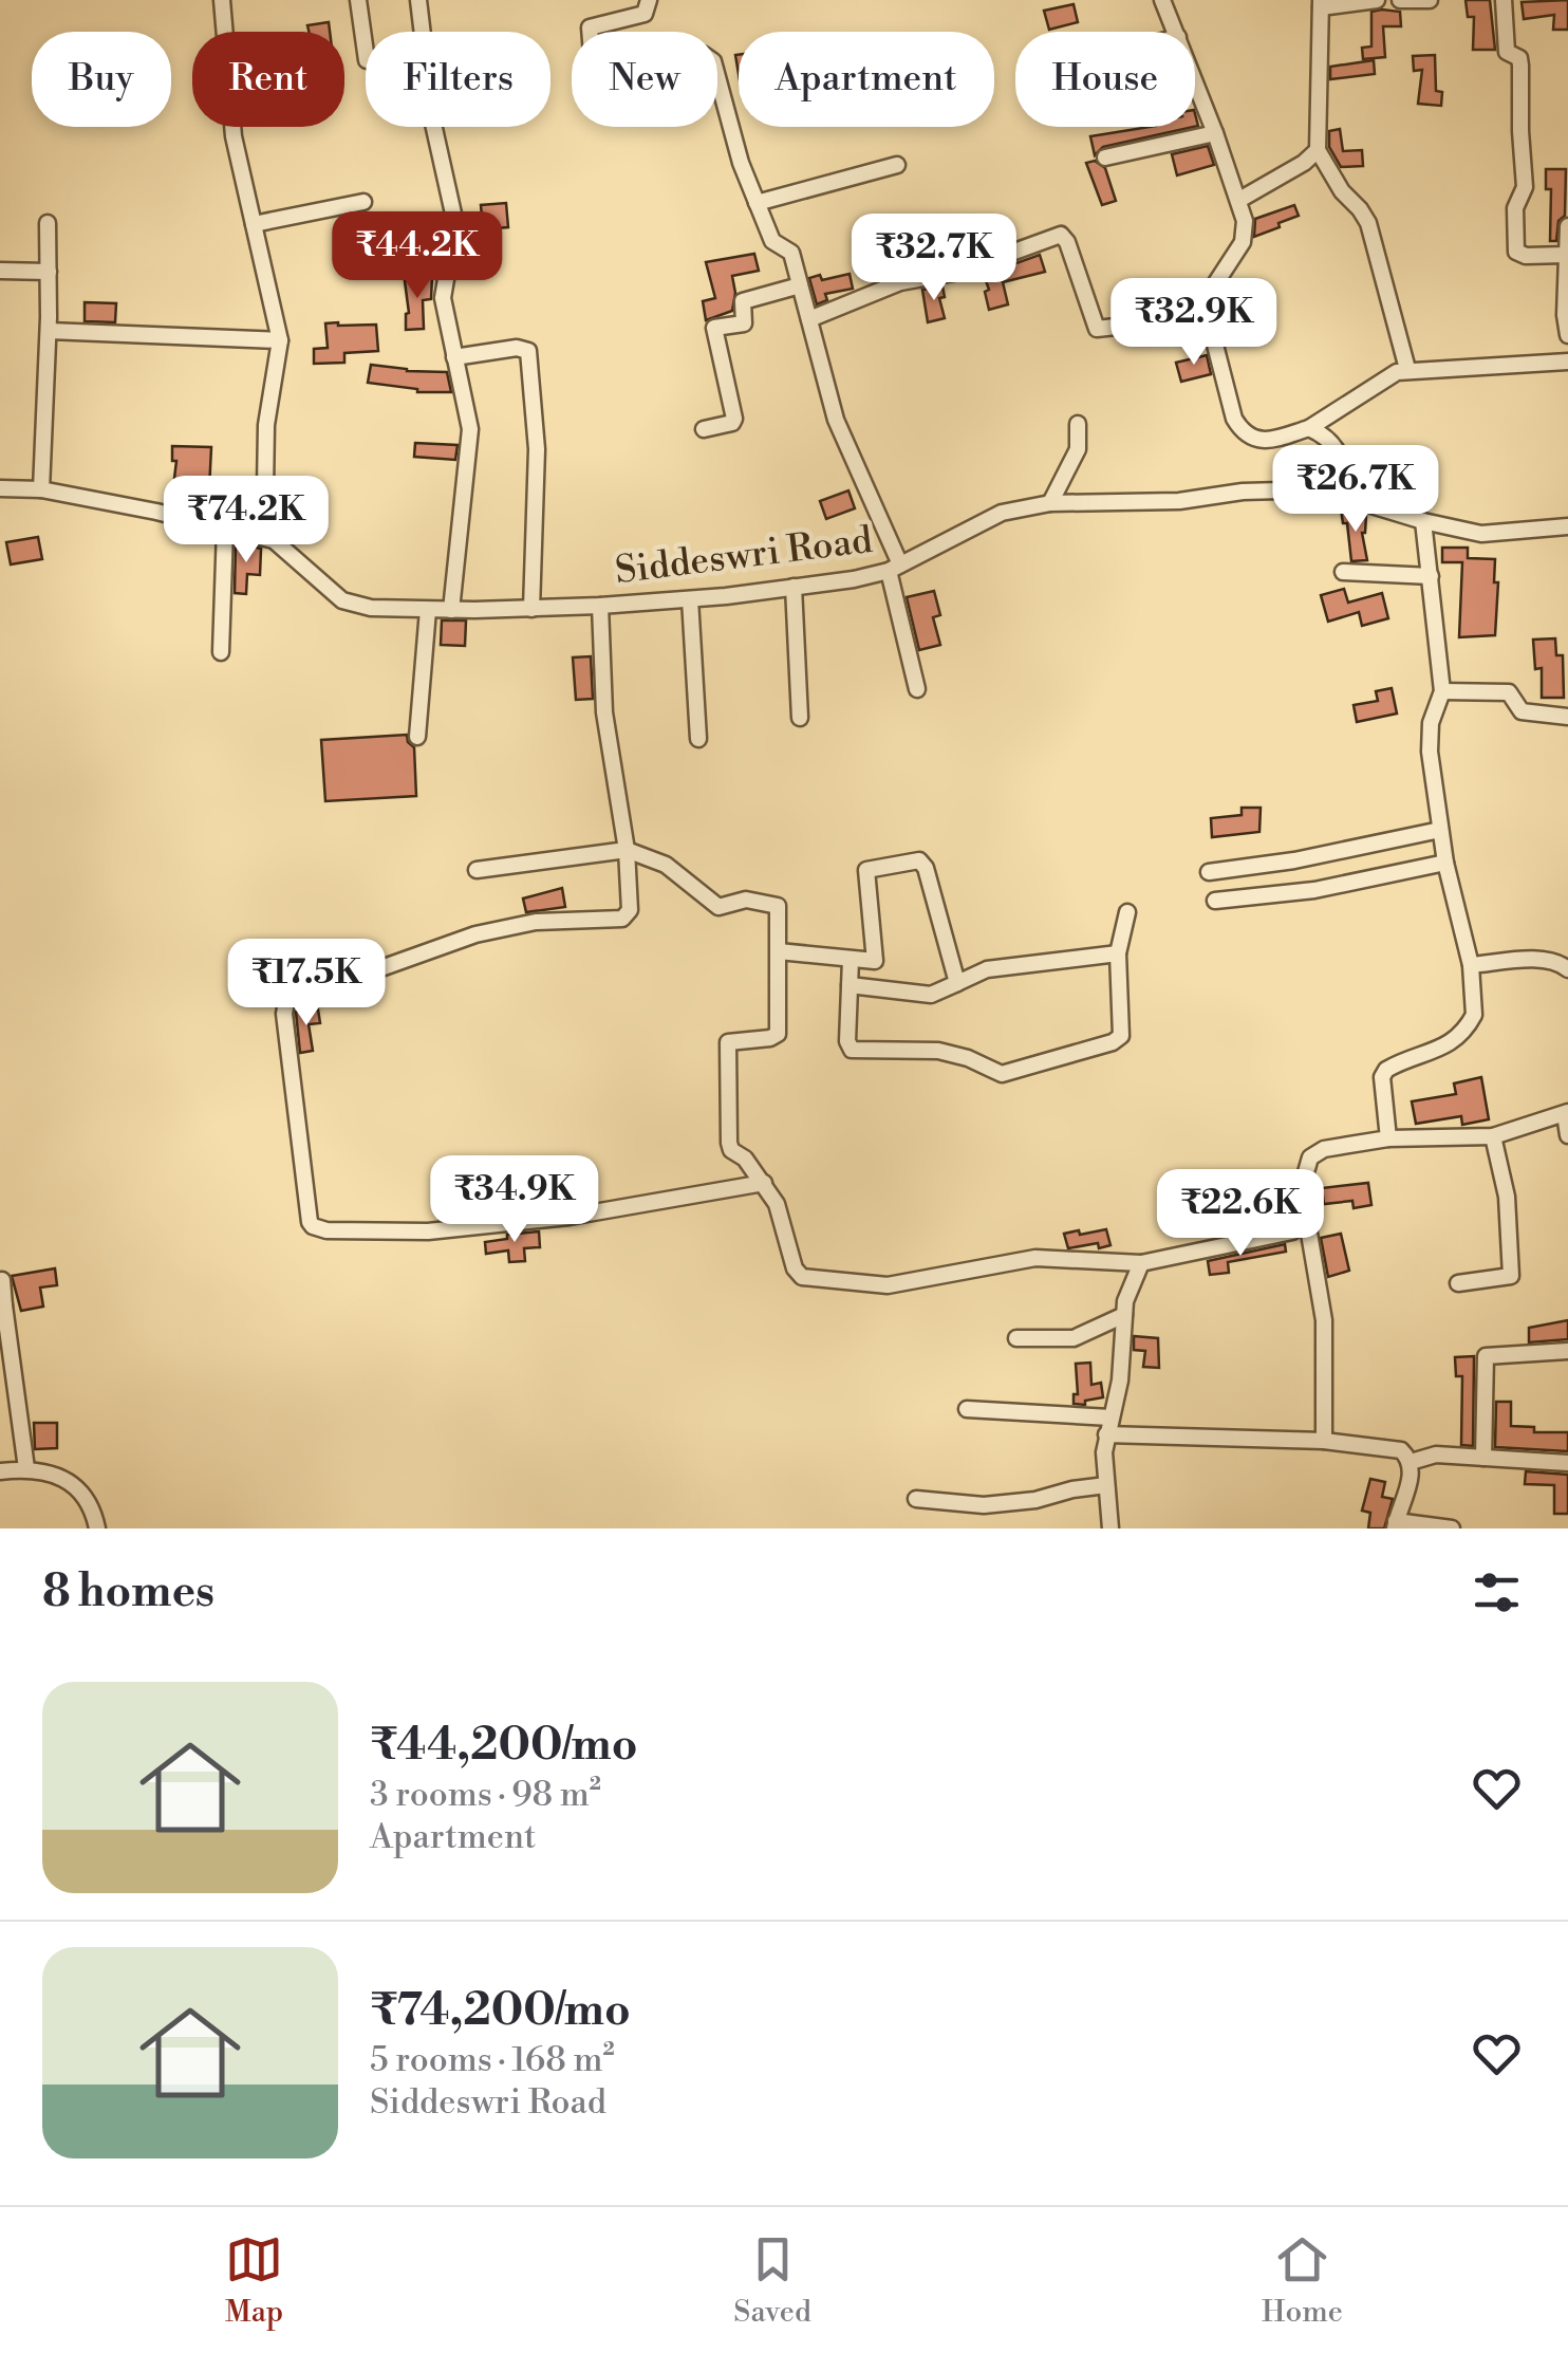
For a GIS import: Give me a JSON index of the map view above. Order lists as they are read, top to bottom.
{
  "streets": {
    "street": ["Siddeswri Road"]
  },
  "page": {
    "chip": [
      "Buy",
      "Rent",
      "Filters",
      "New",
      "Apartment",
      "House"
    ],
    "price": [
      "₹44.2K",
      "₹32.7K",
      "₹32.9K",
      "₹26.7K",
      "₹74.2K",
      "₹17.5K",
      "₹34.9K",
      "₹22.6K"
    ],
    "heading": "8 homes",
    "list": [
      {
        "name": "₹44,200/mo",
        "note": "3 rooms · 98 m² · Apartment"
      },
      {
        "name": "₹74,200/mo",
        "note": "5 rooms · 168 m² · Siddeswri Road"
      }
    ],
    "tabs": ["Map", "Saved", "Home"]
  }
}
